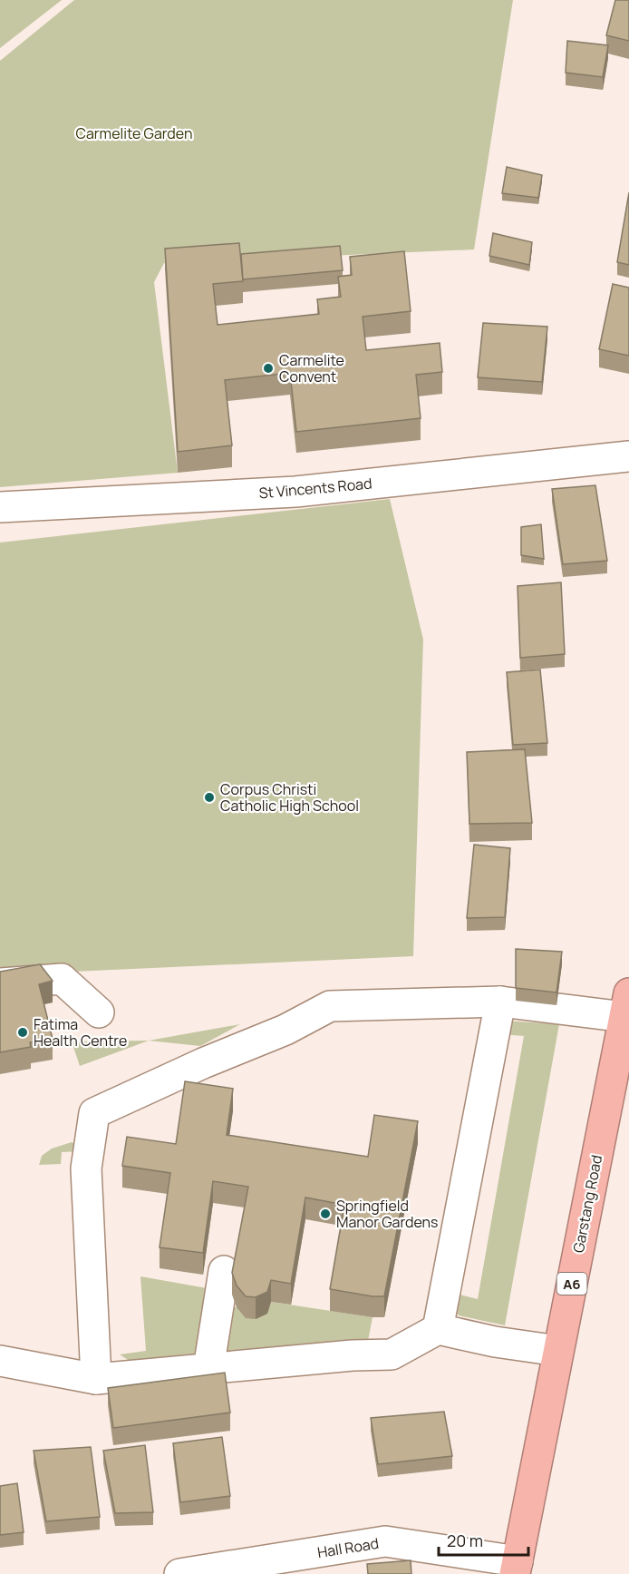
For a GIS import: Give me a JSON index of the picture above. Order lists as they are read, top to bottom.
{
  "streets": {
    "highway": ["Garstang Road", "A6"],
    "street": ["St Vincents Road", "Hall Road"]
  },
  "crossings": [
    ["Garstang Road", "Hall Road"]
  ],
  "parks": ["Carmelite Garden"],
  "places": [
    "Carmelite Convent",
    "Corpus Christi Catholic High School",
    "Fatima Health Centre",
    "Springfield Manor Gardens"
  ],
  "scale_bar": "20 m"
}
